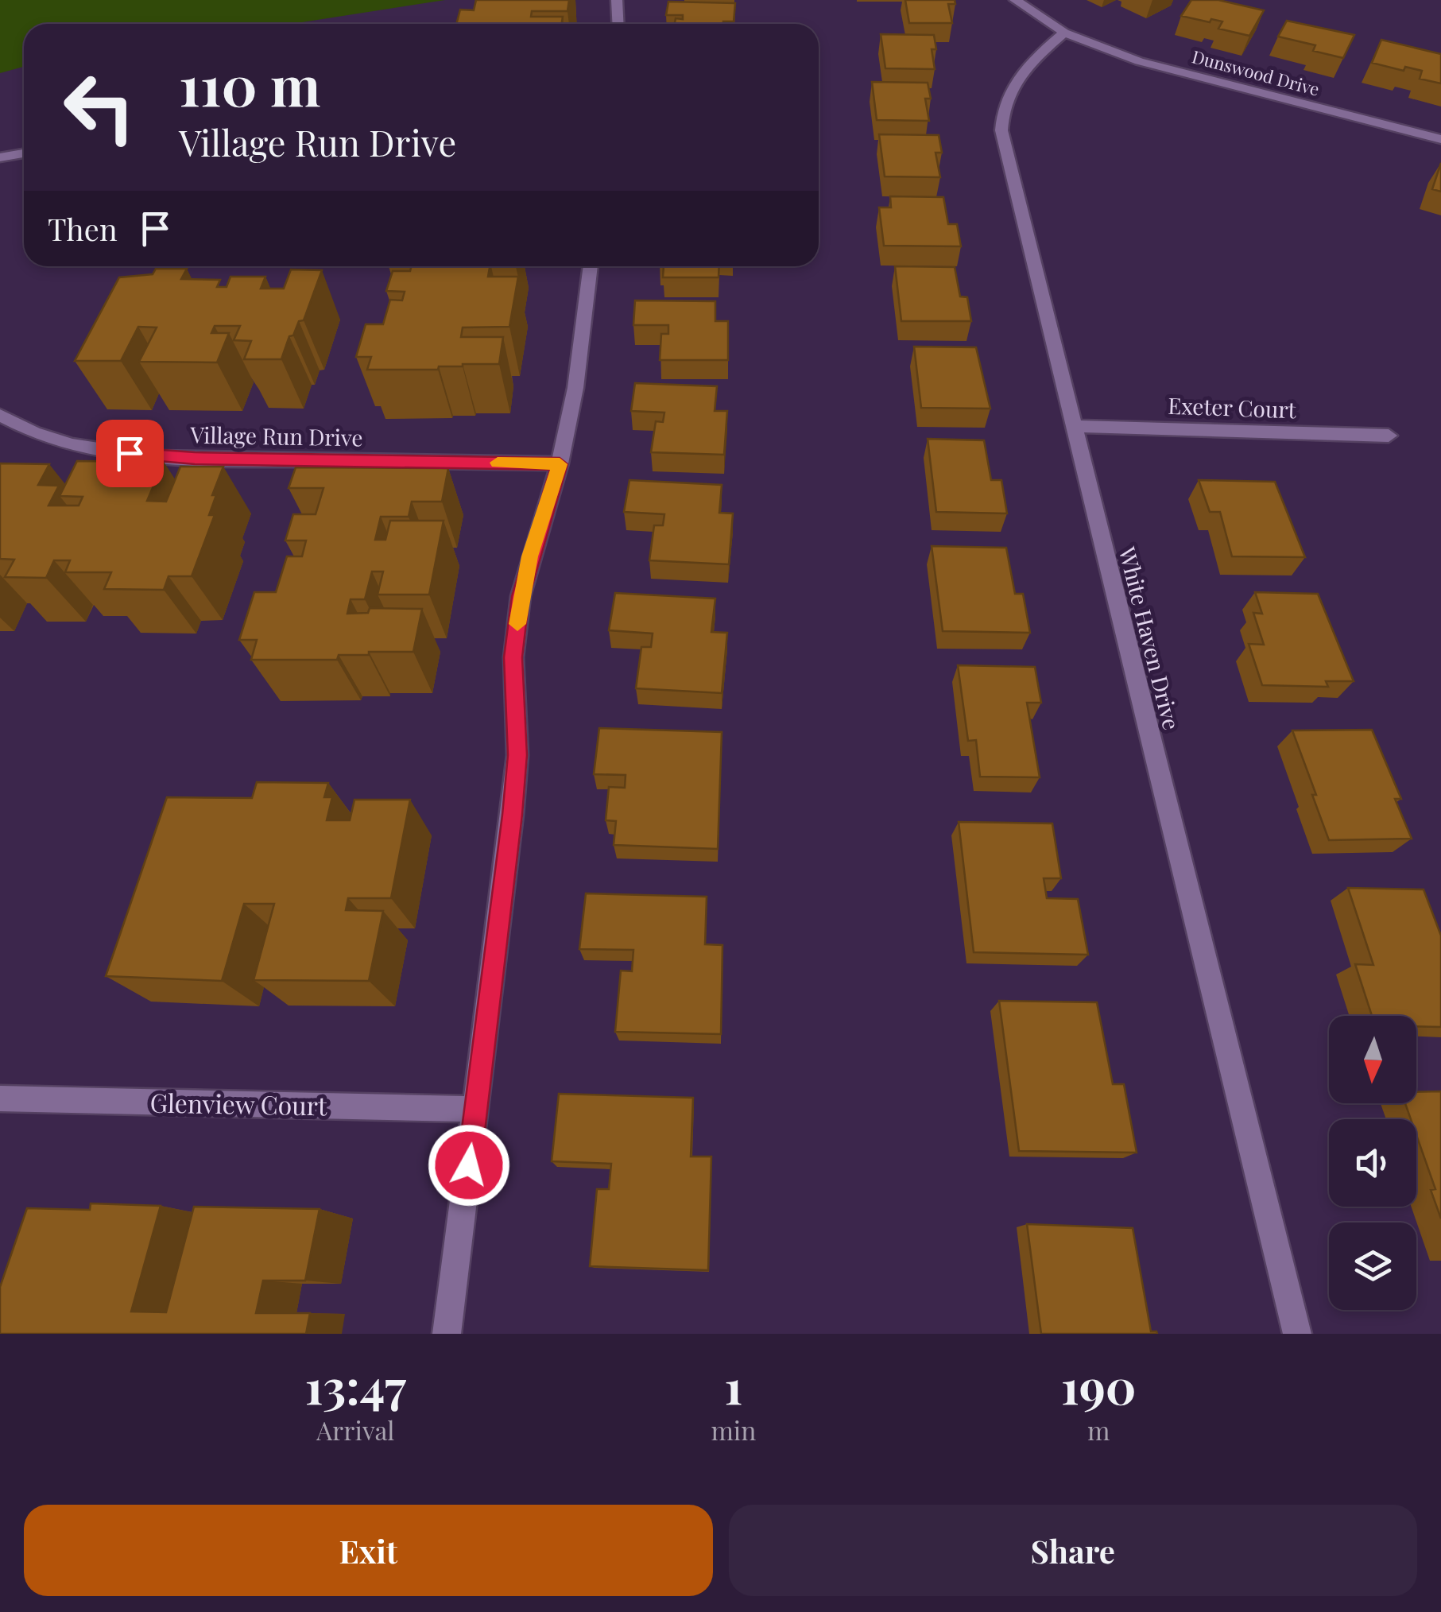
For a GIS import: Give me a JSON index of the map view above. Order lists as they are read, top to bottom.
{
  "streets": {
    "street": [
      "Dunswood Drive",
      "Exeter Court",
      "Village Run Drive",
      "White Haven Drive",
      "Glenview Court"
    ]
  },
  "crossings": [
    ["Dunswood Drive", "White Haven Drive"],
    ["Exeter Court", "White Haven Drive"]
  ],
  "north": "bottom",
  "page": {
    "turn": ["110 m", "Village Run Drive"],
    "then": "Then",
    "eta": [
      "13:47",
      "Arrival",
      "1",
      "min",
      "190",
      "m"
    ],
    "buttons": ["Exit", "Share"]
  }
}
